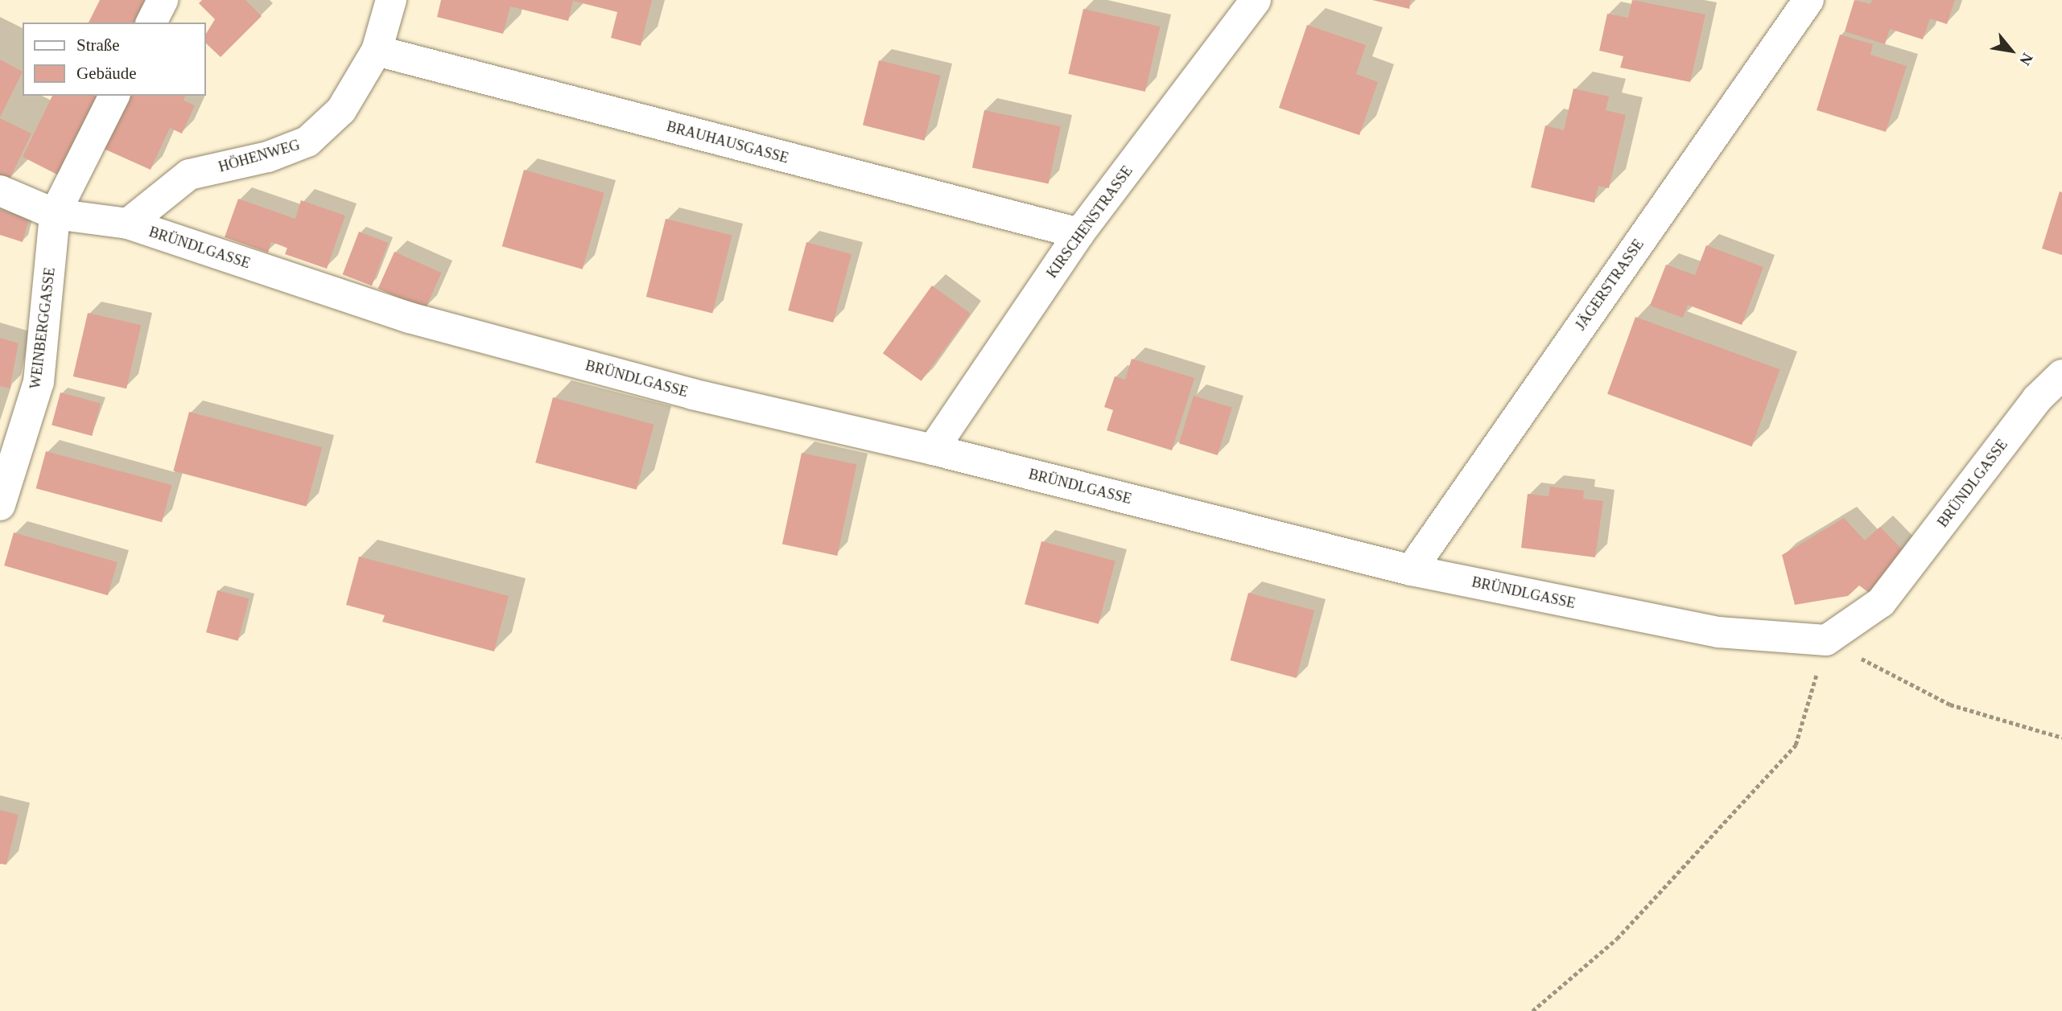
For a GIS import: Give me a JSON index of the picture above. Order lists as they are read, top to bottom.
{
  "streets": {
    "street": [
      "BRAUHAUSGASSE",
      "HÖHENWEG",
      "KIRSCHENSTRASSE",
      "BRÜNDLGASSE",
      "JÄGERSTRASSE",
      "WEINBERGGASSE"
    ]
  },
  "crossings": [
    ["BRAUHAUSGASSE", "HÖHENWEG"],
    ["BRAUHAUSGASSE", "KIRSCHENSTRASSE"],
    ["HÖHENWEG", "BRÜNDLGASSE"],
    ["KIRSCHENSTRASSE", "BRÜNDLGASSE"],
    ["BRÜNDLGASSE", "JÄGERSTRASSE"],
    ["BRÜNDLGASSE", "WEINBERGGASSE"]
  ],
  "legend": ["Straße", "Gebäude"],
  "north": "bottom right"
}
